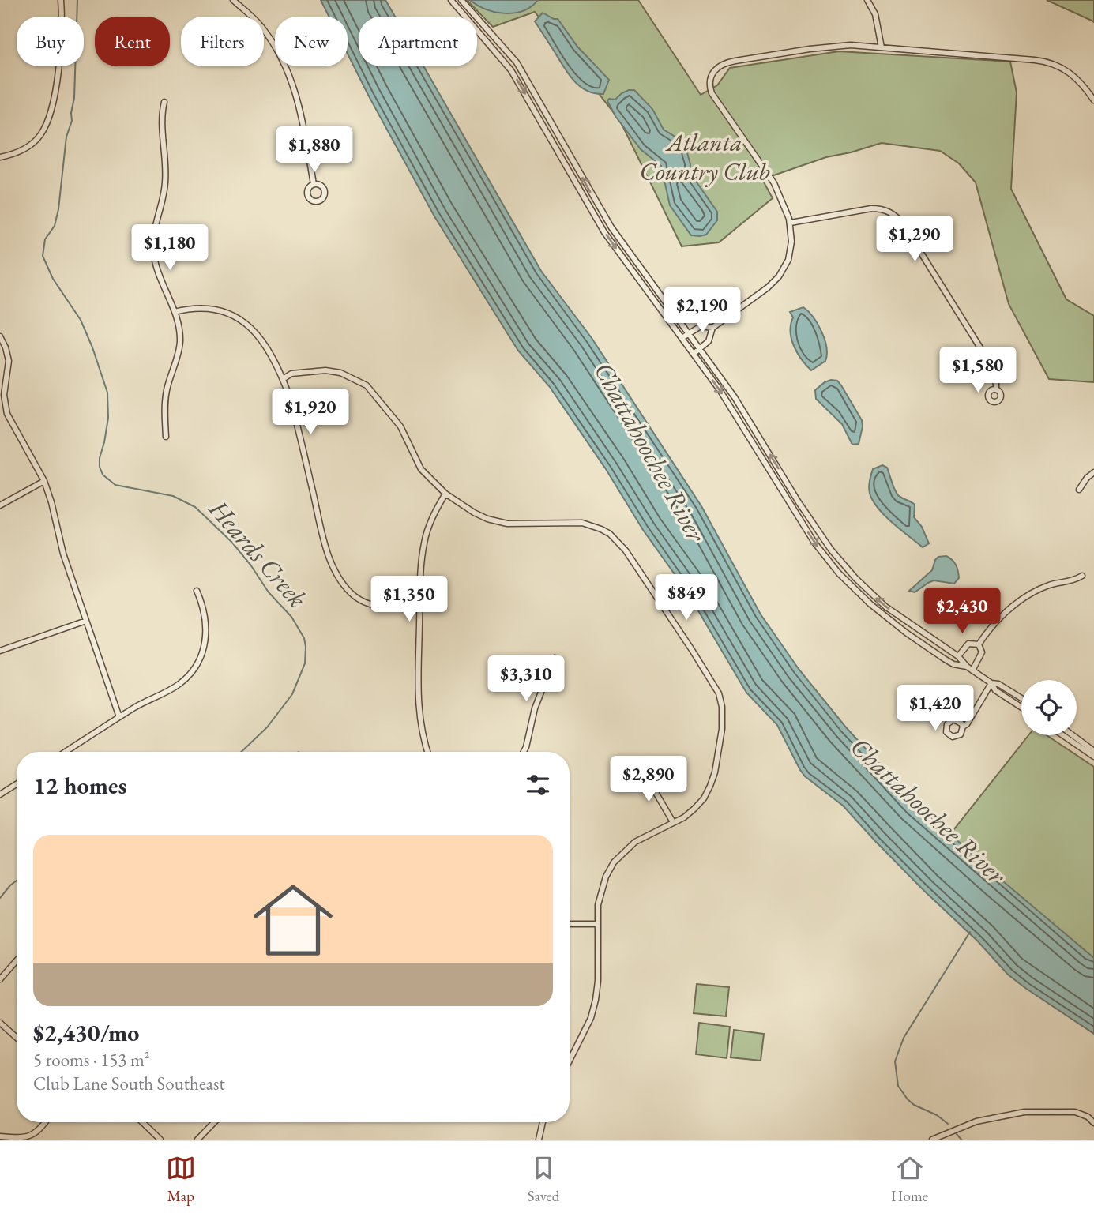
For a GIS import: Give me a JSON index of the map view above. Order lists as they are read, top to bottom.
{
  "water": ["Chattahoochee River", "Heards Creek"],
  "parks": ["Atlanta Country Club"],
  "page": {
    "chip": [
      "Buy",
      "Rent",
      "Filters",
      "New",
      "Apartment"
    ],
    "price": [
      "$1,880",
      "$1,290",
      "$1,180",
      "$2,190",
      "$1,580",
      "$1,920",
      "$849",
      "$1,350",
      "$2,430",
      "$3,310",
      "$1,420",
      "$2,890"
    ],
    "heading": "12 homes",
    "list": [
      {
        "name": "$2,430/mo",
        "note": "5 rooms · 153 m² · Club Lane South Southeast"
      }
    ],
    "tabs": ["Map", "Saved", "Home"]
  }
}
